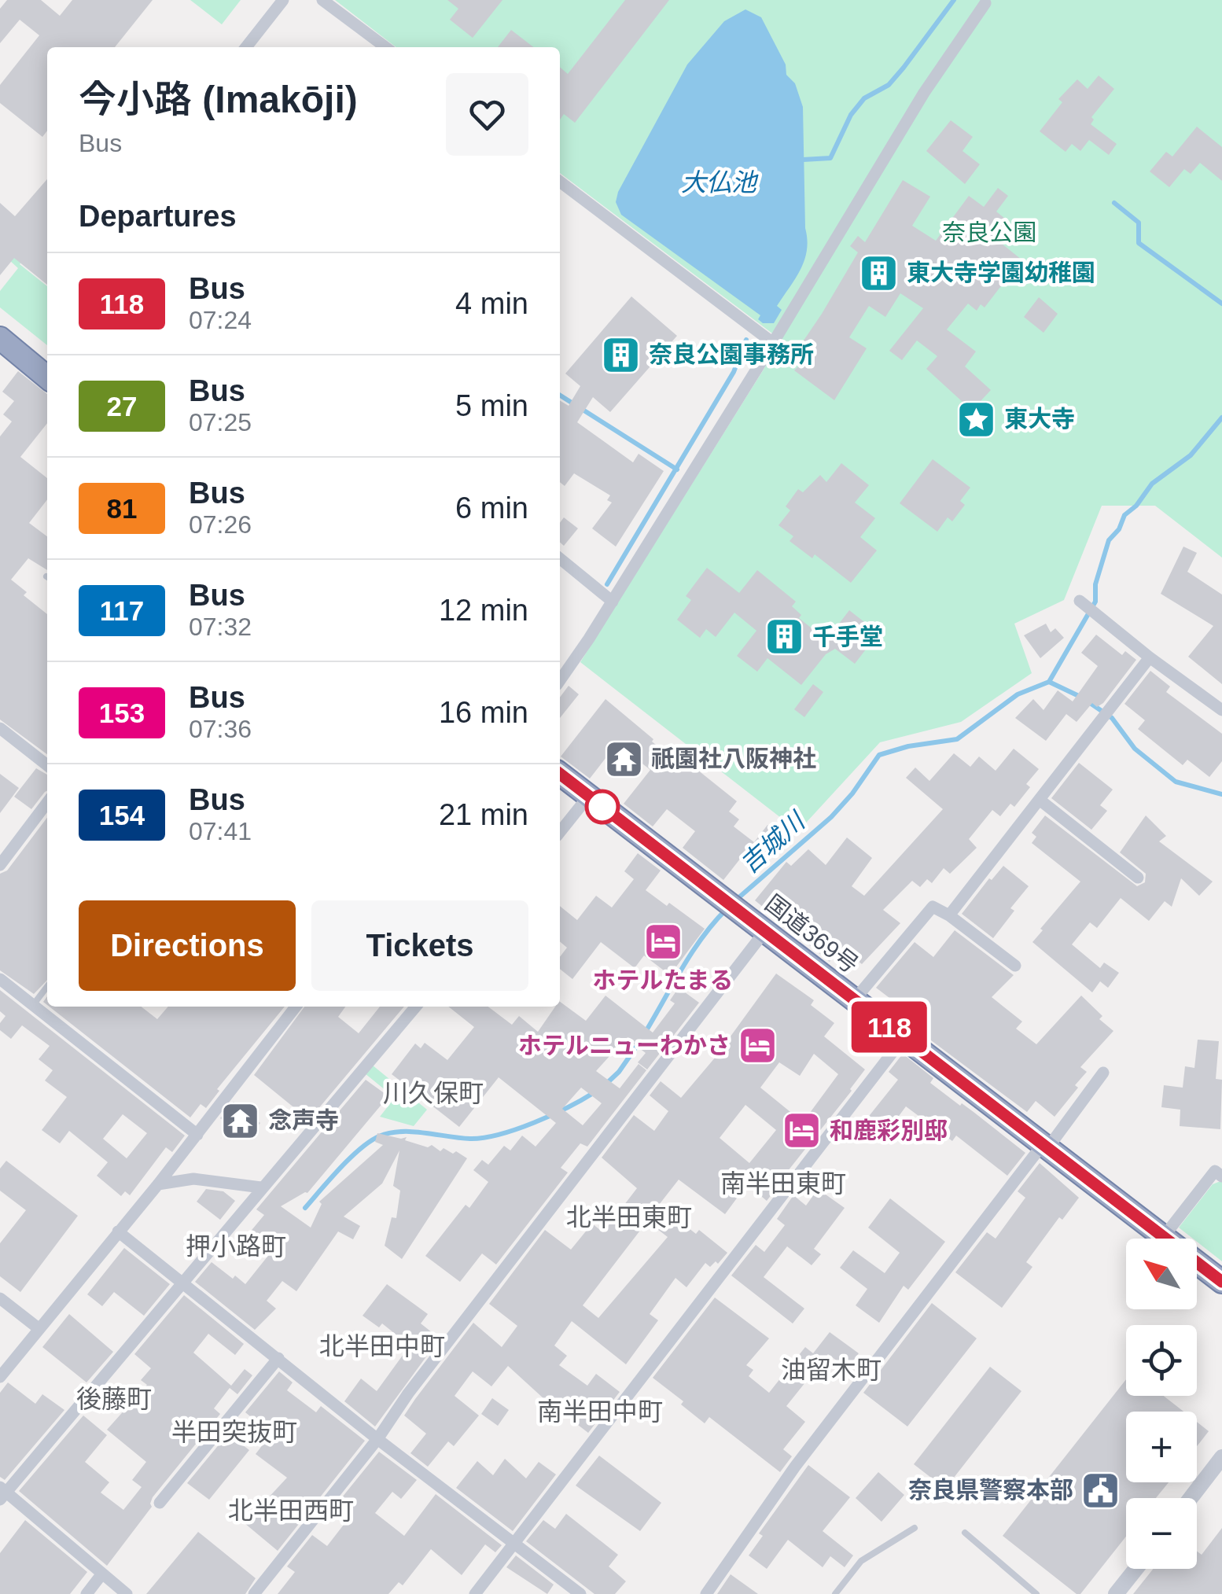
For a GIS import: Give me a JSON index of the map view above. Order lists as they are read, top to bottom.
{
  "streets": {
    "highway": ["国道369号"]
  },
  "districts": [
    "川久保町",
    "南半田東町",
    "北半田東町",
    "押小路町",
    "北半田中町",
    "油留木町",
    "後藤町",
    "南半田中町",
    "半田突抜町",
    "北半田西町"
  ],
  "water": ["大仏池", "吉城川"],
  "parks": ["奈良公園"],
  "places": {
    "building": ["東大寺学園幼稚園", "奈良公園事務所", "千手堂"],
    "place": ["東大寺"],
    "temple": ["祇園社八阪神社", "念声寺"],
    "hotel": ["ホテルたまる", "ホテルニューわかさ", "和鹿彩別邸"],
    "public building": ["奈良県警察本部"]
  },
  "lines": ["bus line 118"],
  "north": "top left",
  "page": {
    "on_map": "118",
    "heading": [
      ["今小路 (Imakōji)", "Bus"],
      "Departures"
    ],
    "list": [
      {
        "mark": "118",
        "name": "Bus",
        "note": "07:24",
        "value": "4 min"
      },
      {
        "mark": "27",
        "name": "Bus",
        "note": "07:25",
        "value": "5 min"
      },
      {
        "mark": "81",
        "name": "Bus",
        "note": "07:26",
        "value": "6 min"
      },
      {
        "mark": "117",
        "name": "Bus",
        "note": "07:32",
        "value": "12 min"
      },
      {
        "mark": "153",
        "name": "Bus",
        "note": "07:36",
        "value": "16 min"
      },
      {
        "mark": "154",
        "name": "Bus",
        "note": "07:41",
        "value": "21 min"
      }
    ],
    "buttons": ["Directions", "Tickets"],
    "map_buttons": ["+", "−"]
  }
}
